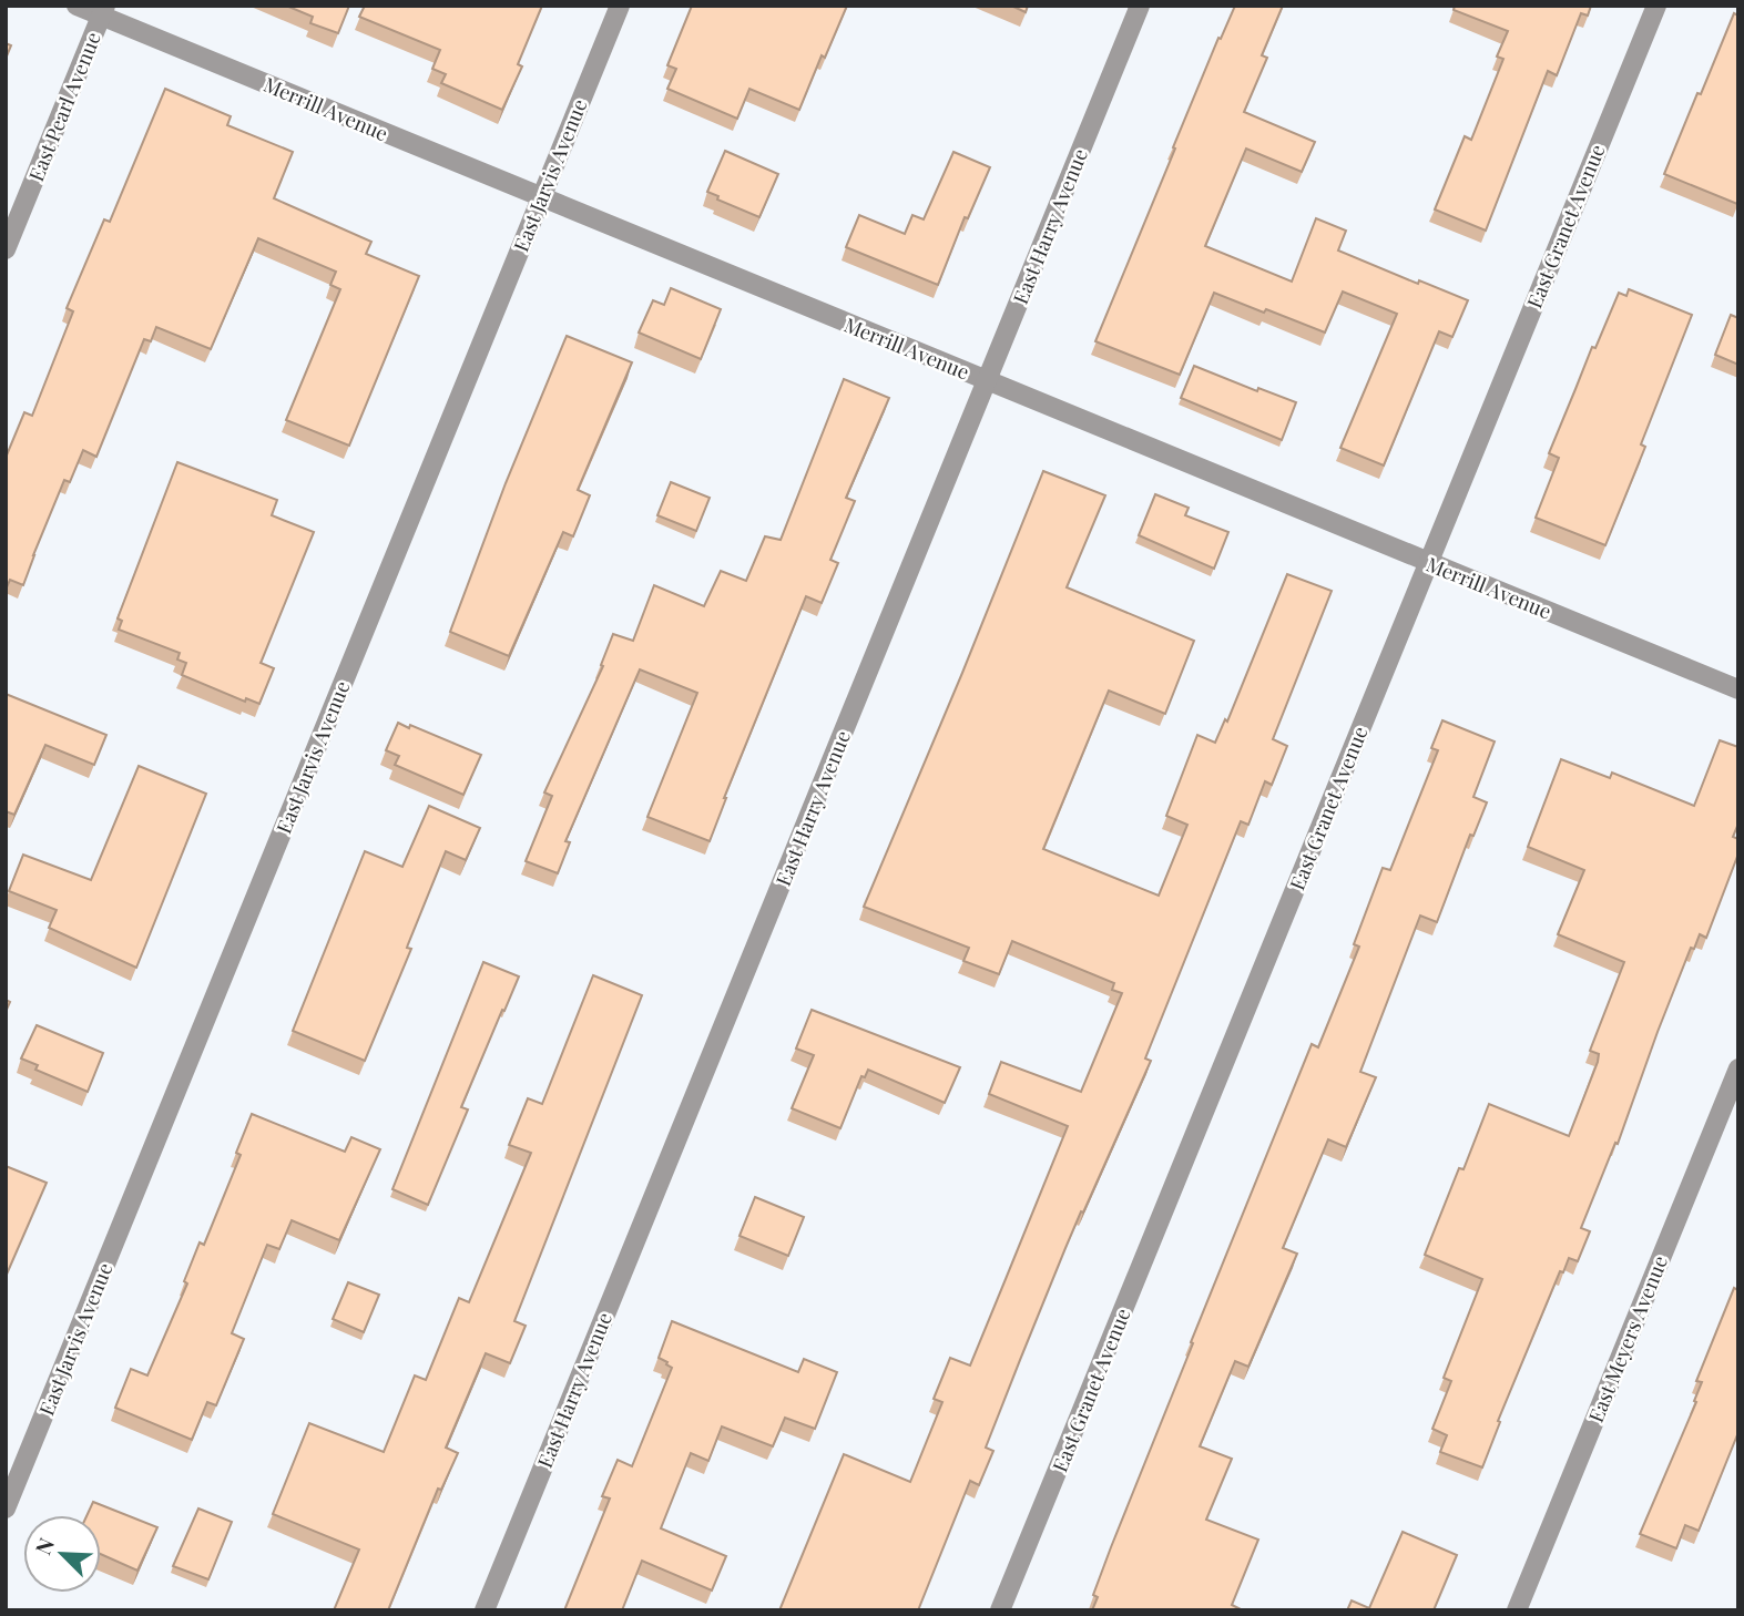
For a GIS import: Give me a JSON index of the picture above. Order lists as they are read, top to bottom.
{
  "streets": {
    "street": [
      "East Pearl Avenue",
      "Merrill Avenue",
      "East Jarvis Avenue",
      "East Harry Avenue",
      "East Granet Avenue",
      "East Meyers Avenue"
    ]
  },
  "crossings": [
    ["East Pearl Avenue", "Merrill Avenue"],
    ["Merrill Avenue", "East Jarvis Avenue"],
    ["Merrill Avenue", "East Harry Avenue"],
    ["Merrill Avenue", "East Granet Avenue"]
  ],
  "north": "top left"
}
